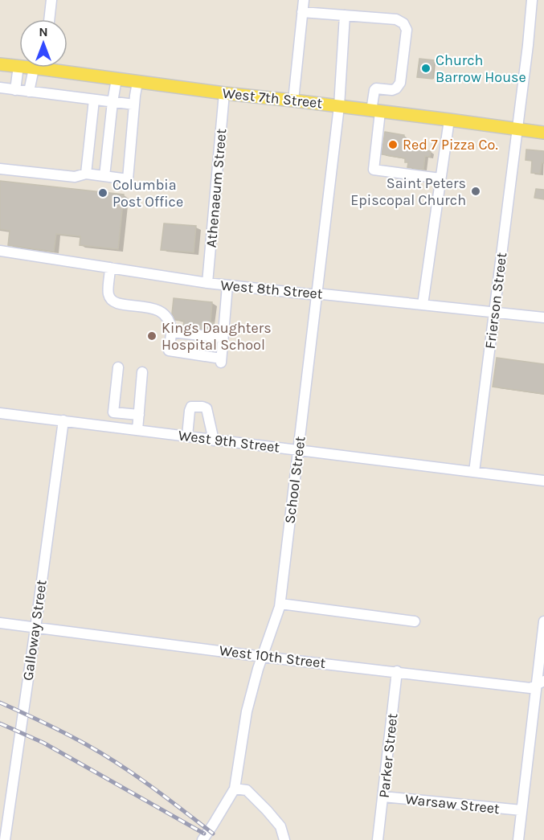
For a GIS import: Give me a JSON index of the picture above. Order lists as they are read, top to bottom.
{
  "streets": {
    "main road": ["West 7th Street"],
    "street": [
      "Athenaeum Street",
      "West 8th Street",
      "Frierson Street",
      "West 9th Street",
      "School Street",
      "Galloway Street",
      "West 10th Street",
      "Parker Street",
      "Warsaw Street"
    ]
  },
  "crossings": [
    ["West 7th Street", "Athenaeum Street"],
    ["West 7th Street", "Frierson Street"],
    ["West 7th Street", "School Street"],
    ["Athenaeum Street", "West 8th Street"],
    ["West 8th Street", "Frierson Street"],
    ["West 8th Street", "School Street"],
    ["Frierson Street", "West 9th Street"],
    ["West 9th Street", "School Street"],
    ["West 9th Street", "Galloway Street"],
    ["School Street", "West 10th Street"],
    ["Galloway Street", "West 10th Street"],
    ["West 10th Street", "Parker Street"],
    ["Parker Street", "Warsaw Street"]
  ],
  "places": [
    "Church Barrow House",
    "Red 7 Pizza Co.",
    "Saint Peters Episcopal Church",
    "Columbia Post Office",
    "Kings Daughters Hospital School"
  ],
  "north": "top"
}
